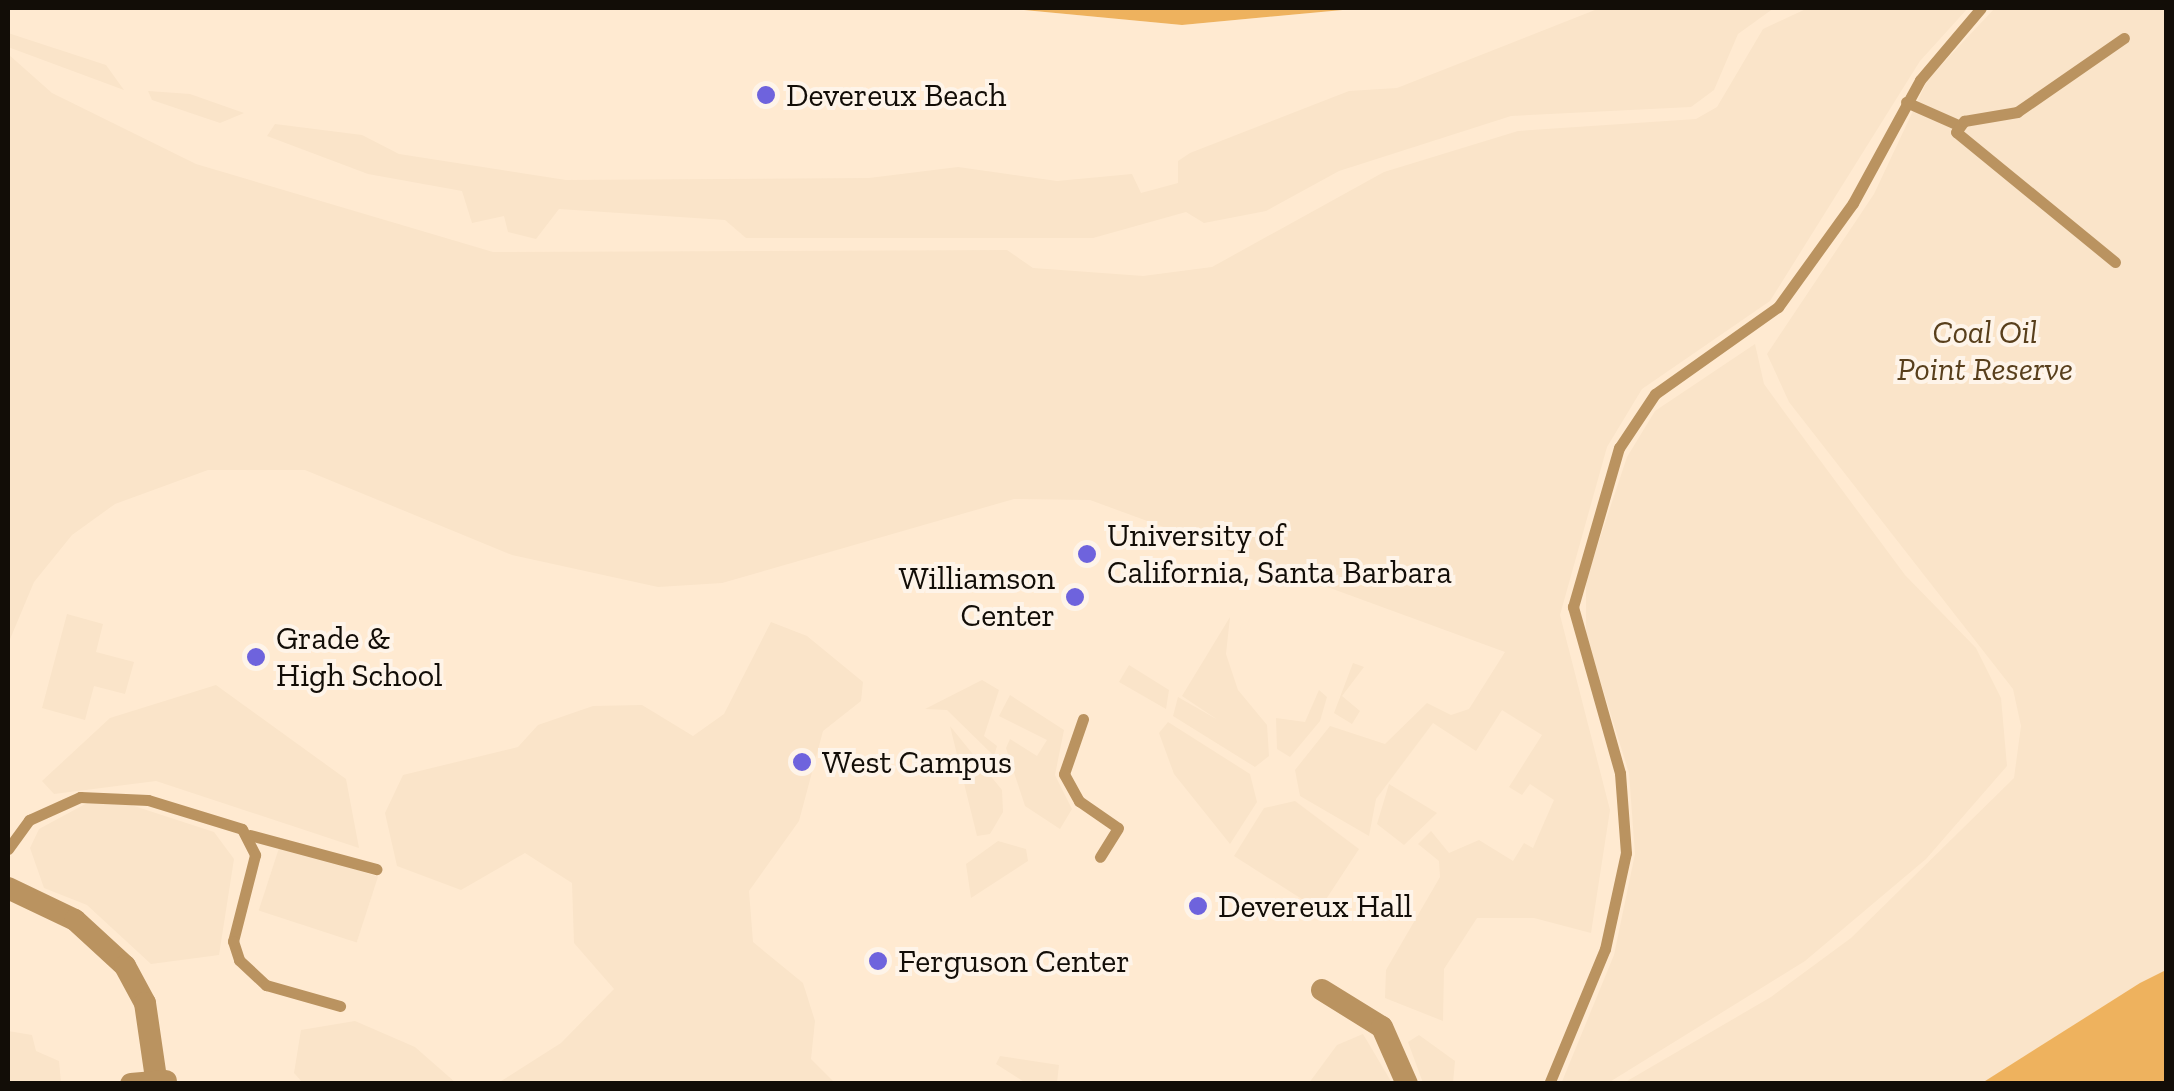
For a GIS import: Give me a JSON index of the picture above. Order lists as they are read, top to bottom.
{
  "parks": ["Coal Oil Point Reserve"],
  "places": [
    "Devereux Beach",
    "University of California, Santa Barbara",
    "Williamson Center",
    "Grade & High School",
    "West Campus",
    "Devereux Hall",
    "Ferguson Center"
  ]
}
